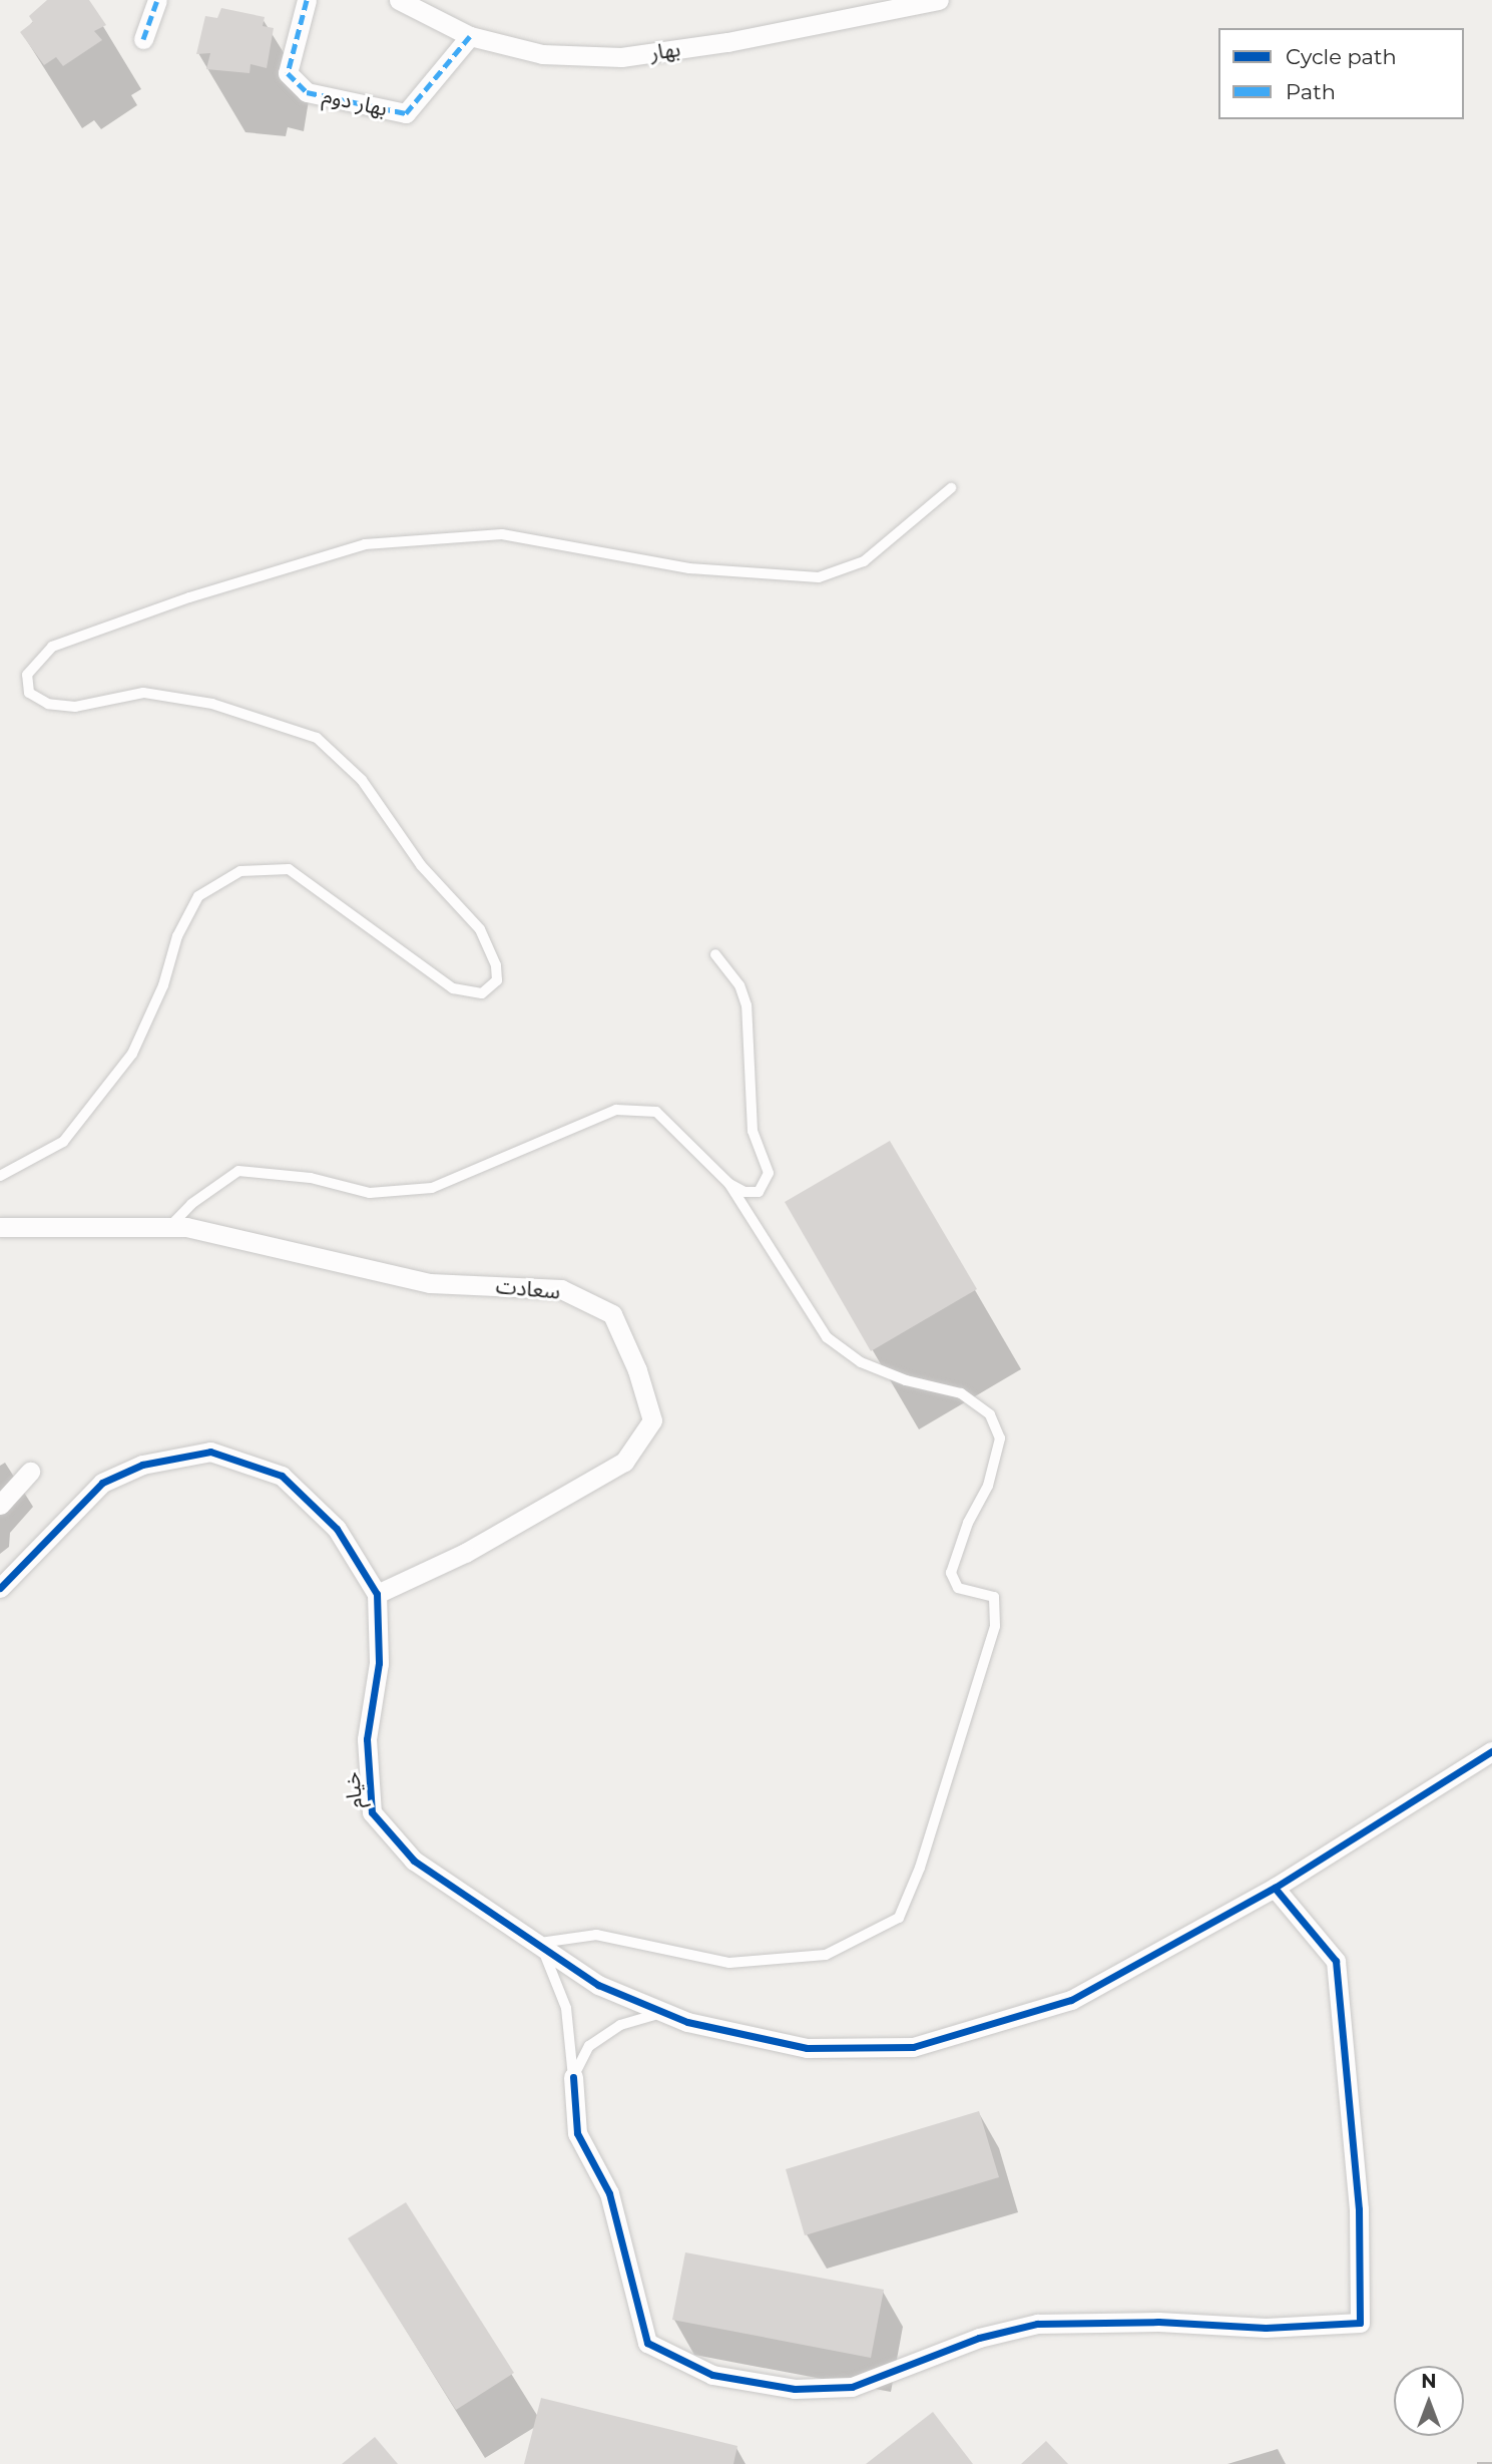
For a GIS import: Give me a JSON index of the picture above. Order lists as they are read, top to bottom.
{
  "streets": {
    "street": [
      "بهار",
      "بهار دوم",
      "سعادت",
      "خیام"
    ]
  },
  "crossings": [
    ["بهار", "بهار دوم"],
    ["سعادت", "خیام"]
  ],
  "legend": ["Cycle path", "Path"],
  "north": "top"
}
